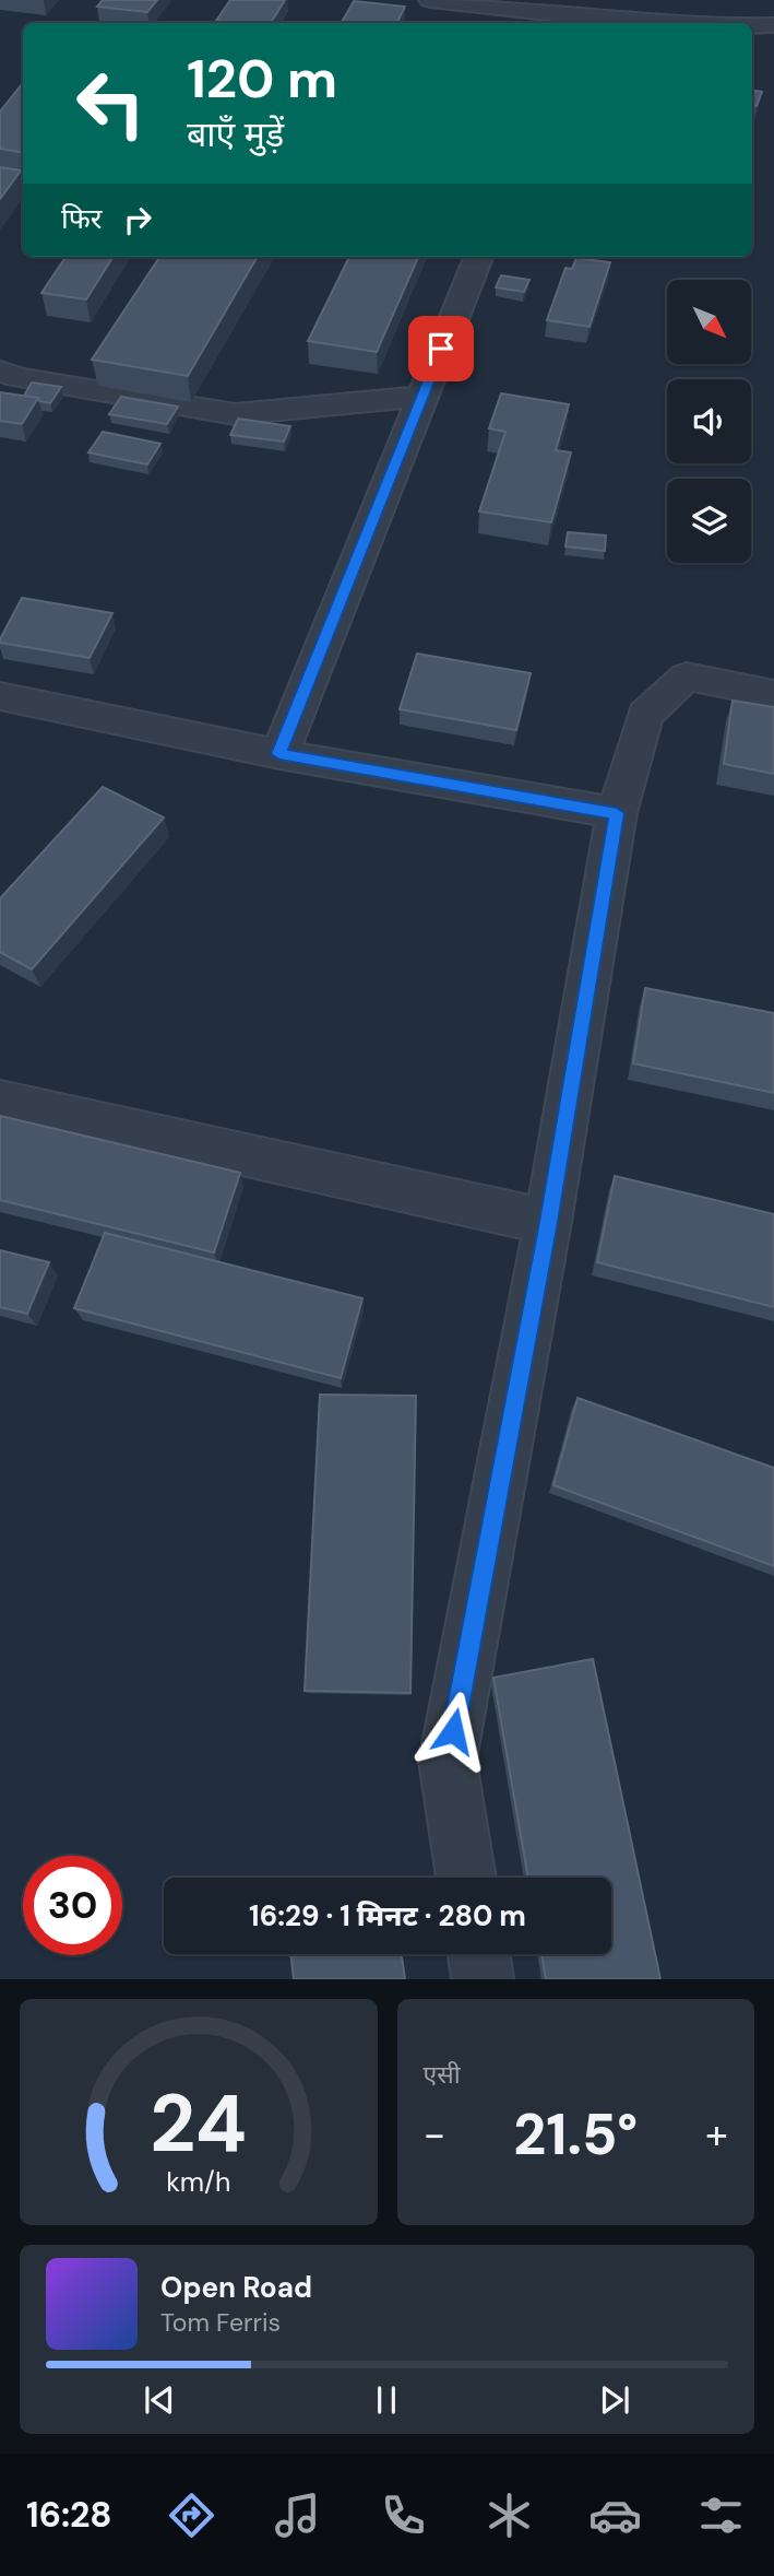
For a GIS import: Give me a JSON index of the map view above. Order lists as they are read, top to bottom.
{
  "north": "bottom right",
  "page": {
    "turn": ["120 m", "बाएँ मुड़ें"],
    "then": "फिर",
    "limit": "30",
    "trip": "16:29 · 1 मिनट · 280 m",
    "tile": "एसी",
    "heat": ["−", "21.5°", "+"],
    "song": ["Open Road", "Tom Ferris"],
    "tabs": "16:28",
    "gauge": ["24", "km/h"]
  }
}
